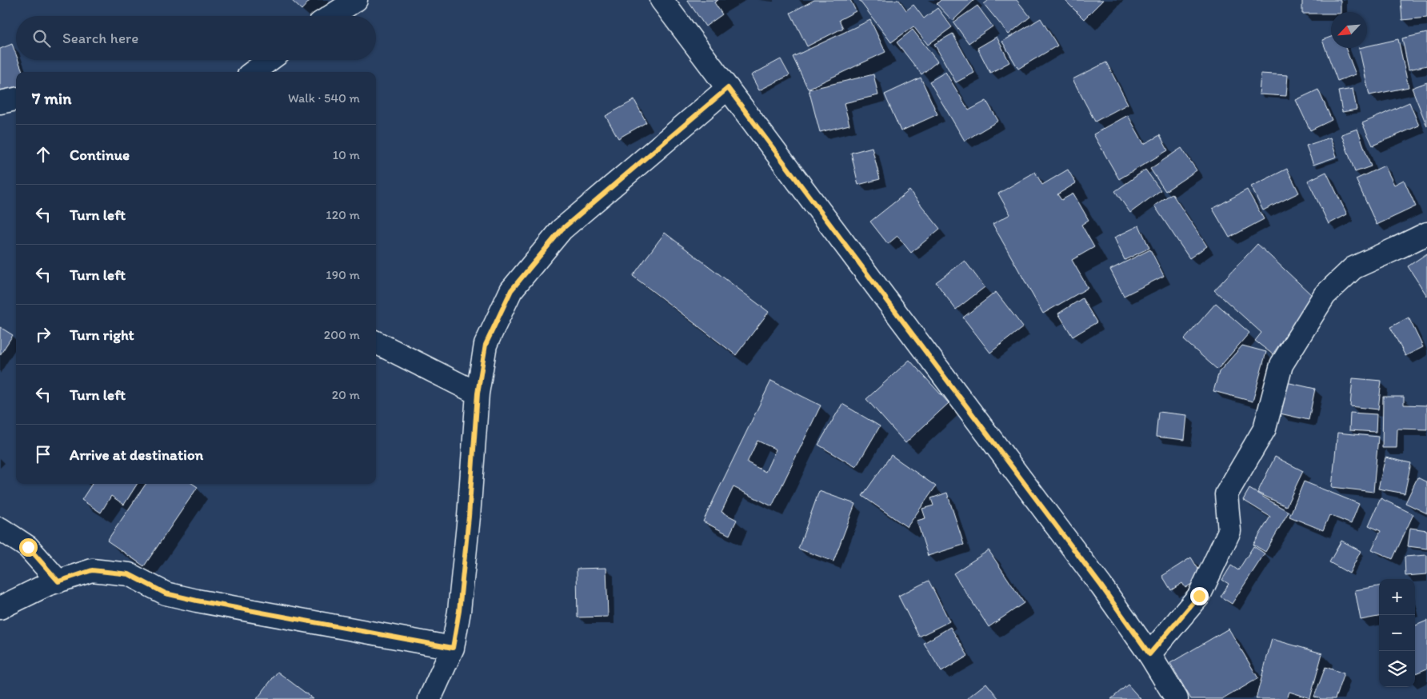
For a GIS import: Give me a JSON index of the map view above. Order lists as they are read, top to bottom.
{
  "north": "bottom left",
  "page": {
    "search": "Search here",
    "heading": ["7 min", "Walk · 540 m"],
    "list": [
      ["Continue", "10 m"],
      ["Turn left", "120 m"],
      ["Turn left", "190 m"],
      ["Turn right", "200 m"],
      ["Turn left", "20 m"],
      "Arrive at destination"
    ],
    "map_buttons": ["+", "−"]
  }
}
